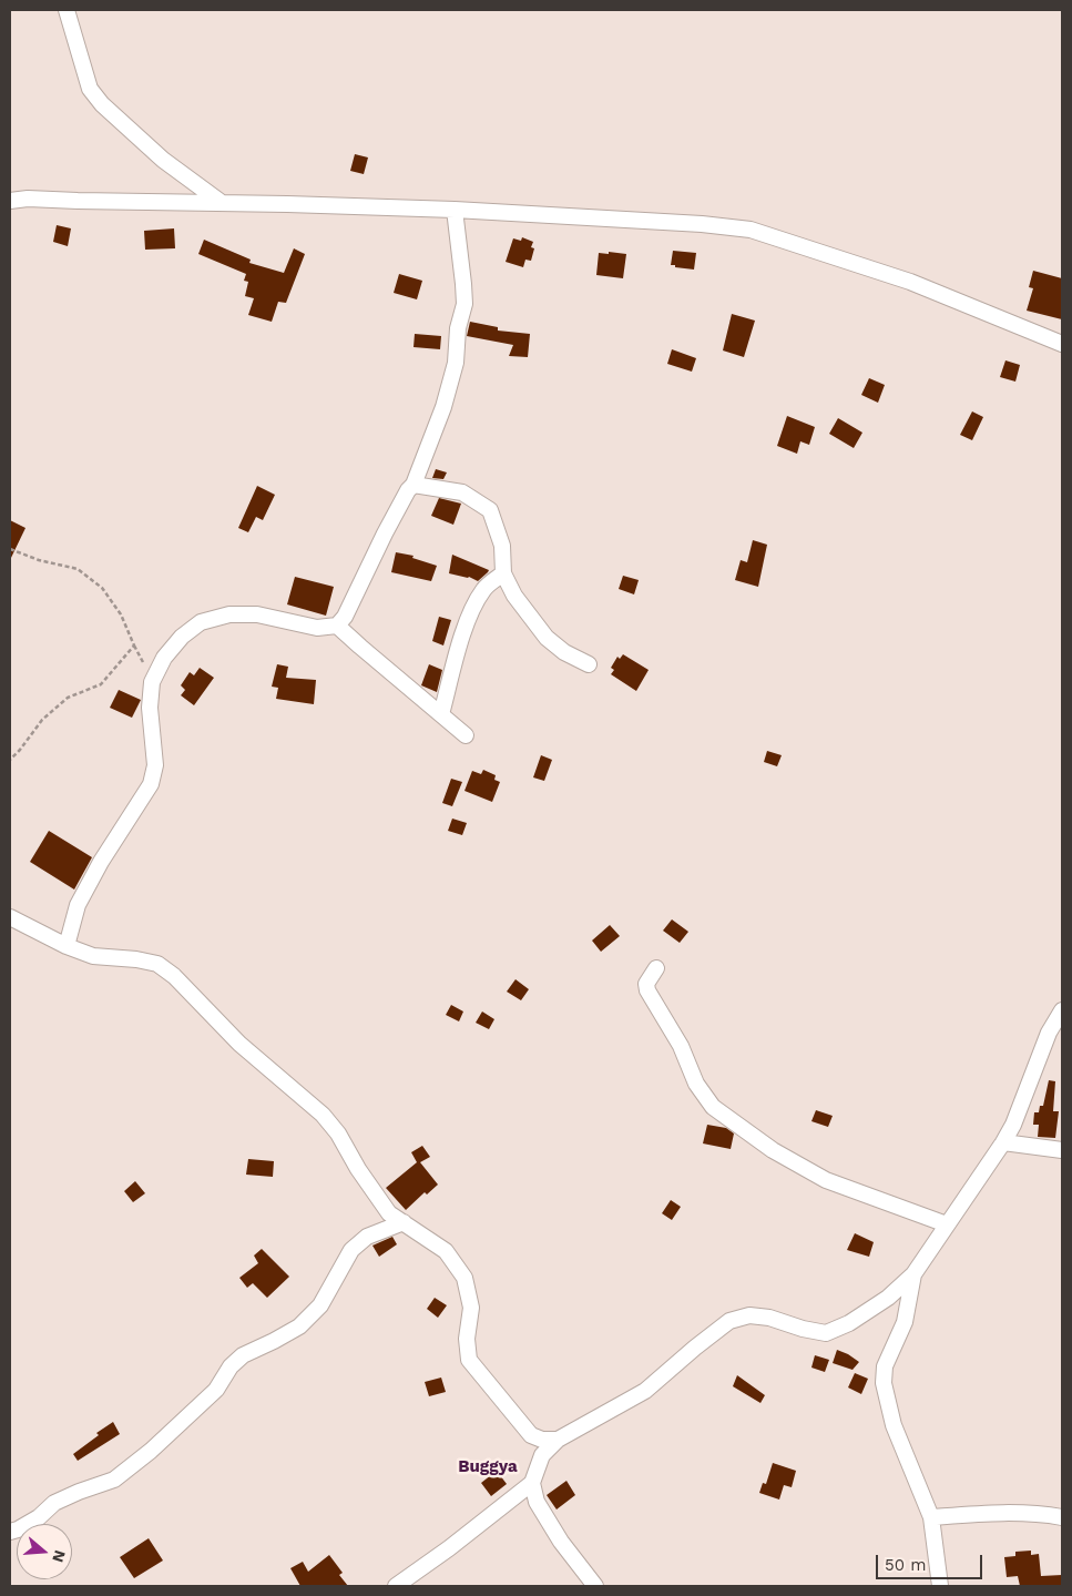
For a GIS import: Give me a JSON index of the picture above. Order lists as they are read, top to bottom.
{
  "districts": ["Buggya"],
  "scale_bar": "50 m",
  "north": "right"
}
